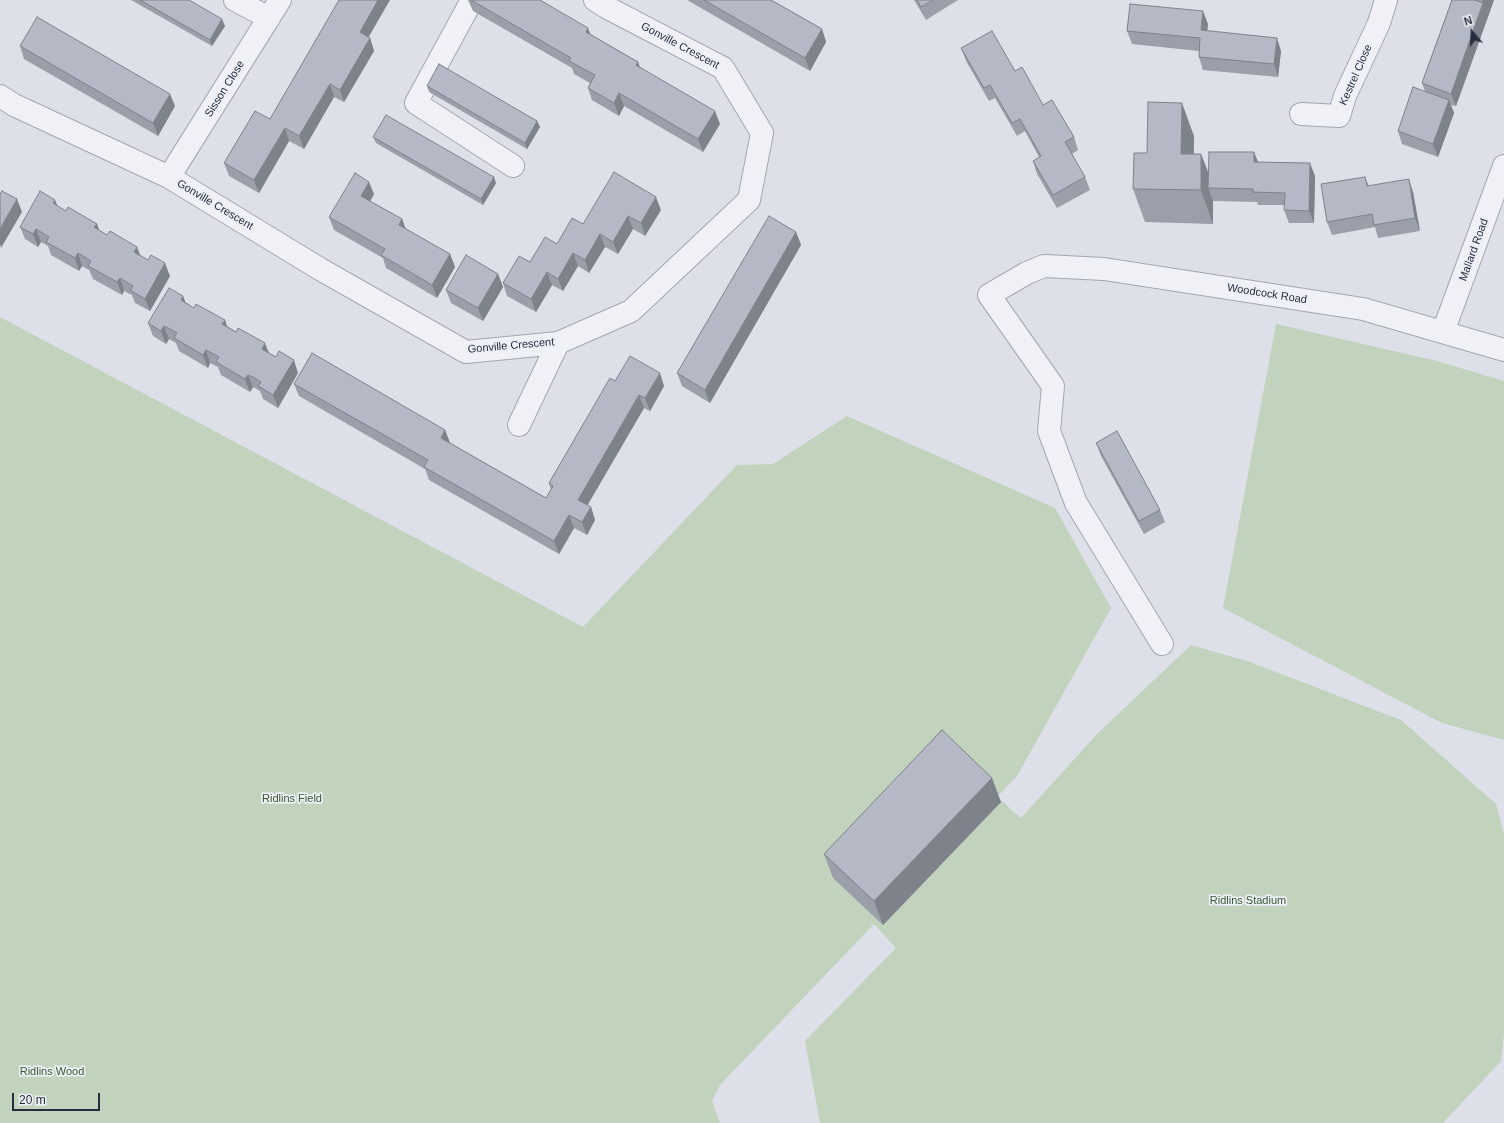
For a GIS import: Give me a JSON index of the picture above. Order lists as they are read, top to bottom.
{
  "streets": {
    "street": [
      "Gonville Crescent",
      "Kestrel Close",
      "Sisson Close",
      "Mallard Road",
      "Woodcock Road"
    ]
  },
  "crossings": [
    ["Gonville Crescent", "Sisson Close"],
    ["Mallard Road", "Woodcock Road"]
  ],
  "parks": ["Ridlins Field", "Ridlins Stadium", "Ridlins Wood"],
  "scale_bar": "20 m",
  "north": "top"
}
